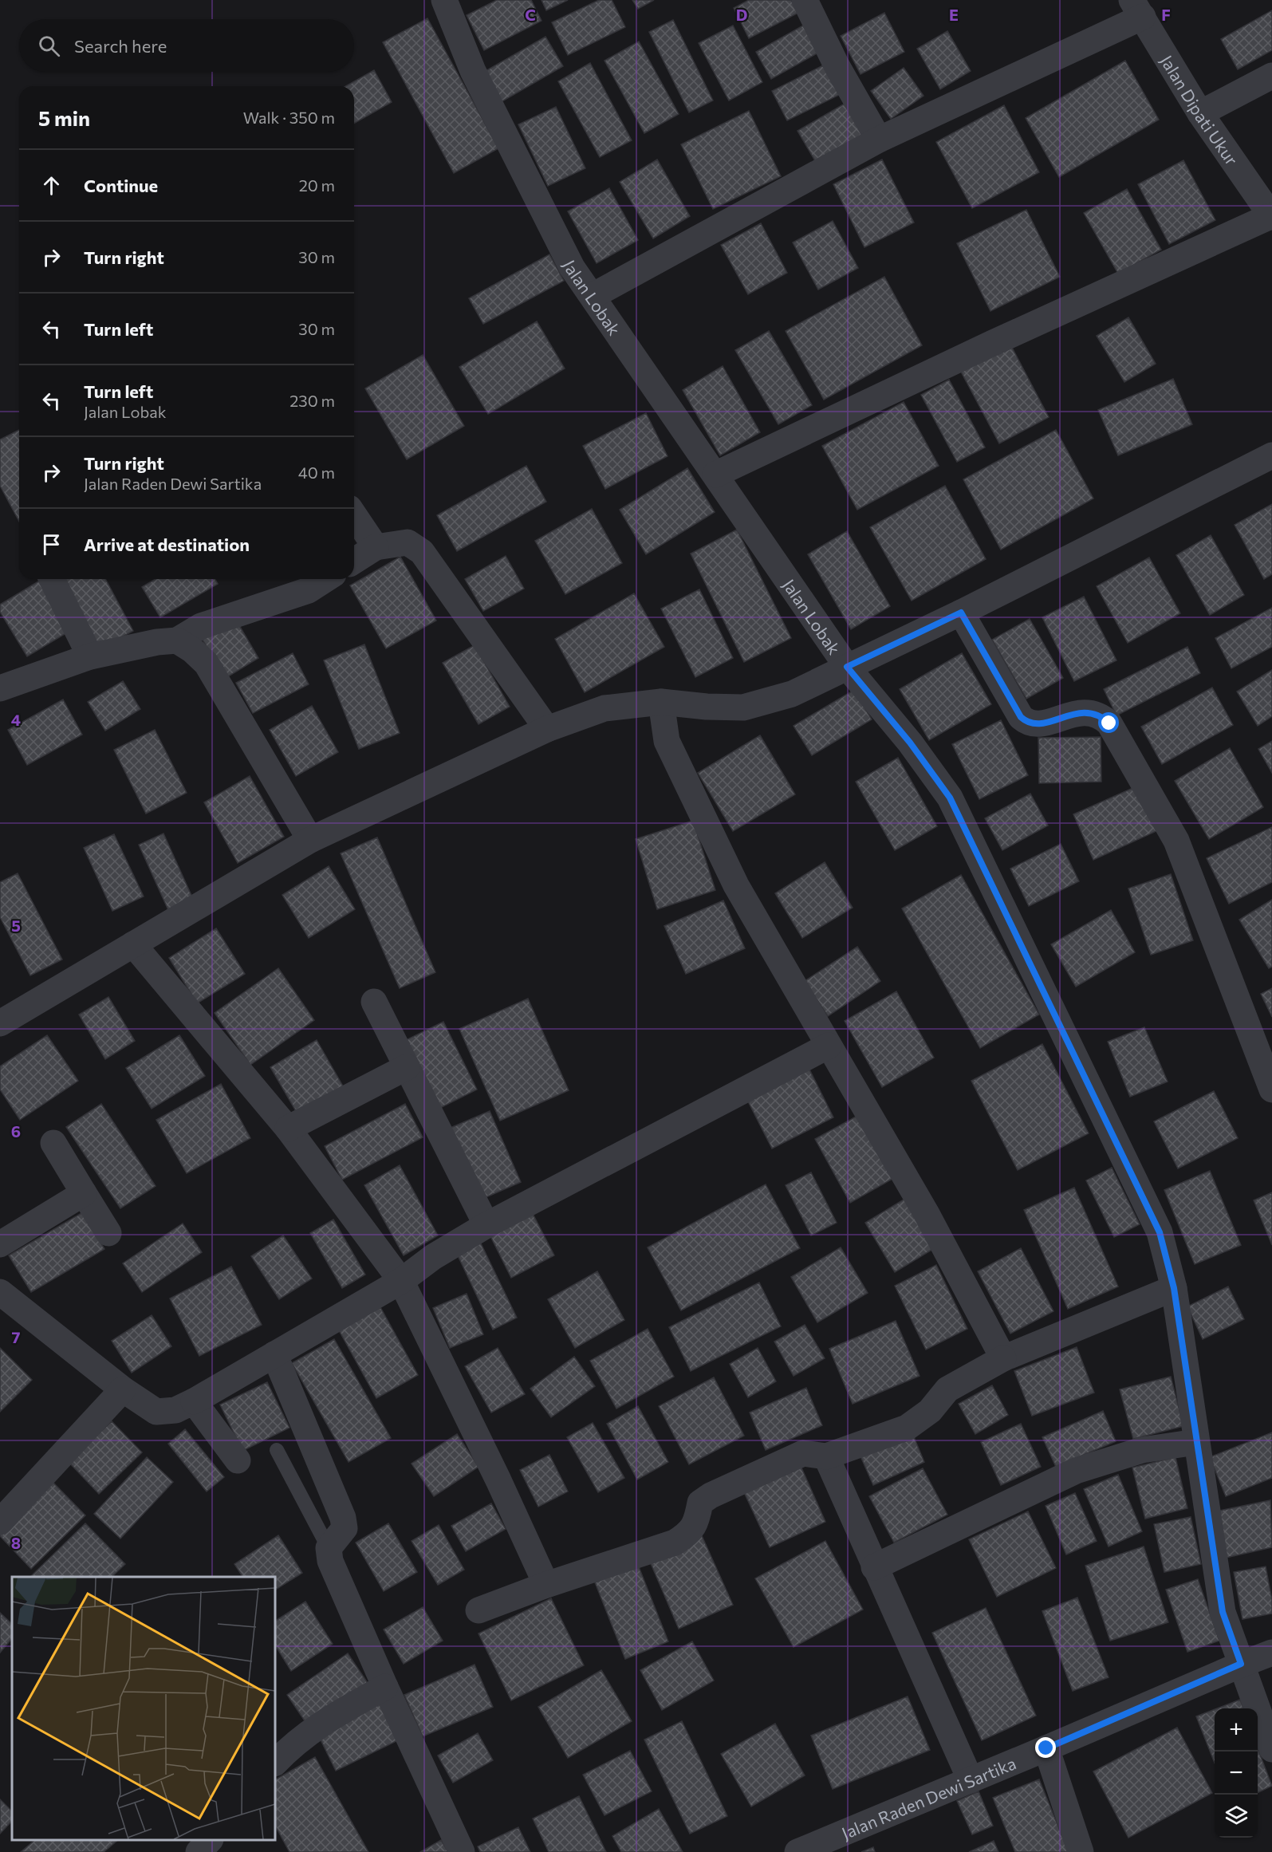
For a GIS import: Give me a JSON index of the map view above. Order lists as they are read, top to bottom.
{
  "streets": {
    "street": ["Jalan Dipati Ukur", "Jalan Lobak", "Jalan Raden Dewi Sartika"]
  },
  "crossings": [
    ["Jalan Lobak", "Jalan Raden Dewi Sartika"]
  ],
  "page": {
    "search": "Search here",
    "heading": ["5 min", "Walk · 350 m"],
    "list": [
      ["Continue", "20 m"],
      ["Turn right", "30 m"],
      ["Turn left", "30 m"],
      ["Turn left", "Jalan Lobak", "230 m"],
      ["Turn right", "Jalan Raden Dewi Sartika", "40 m"],
      "Arrive at destination"
    ],
    "map_buttons": ["+", "−"]
  },
  "grid": {
    "columns": [
      "C",
      "D",
      "E",
      "F"
    ],
    "rows": [
      "4",
      "5",
      "6",
      "7",
      "8"
    ]
  }
}
